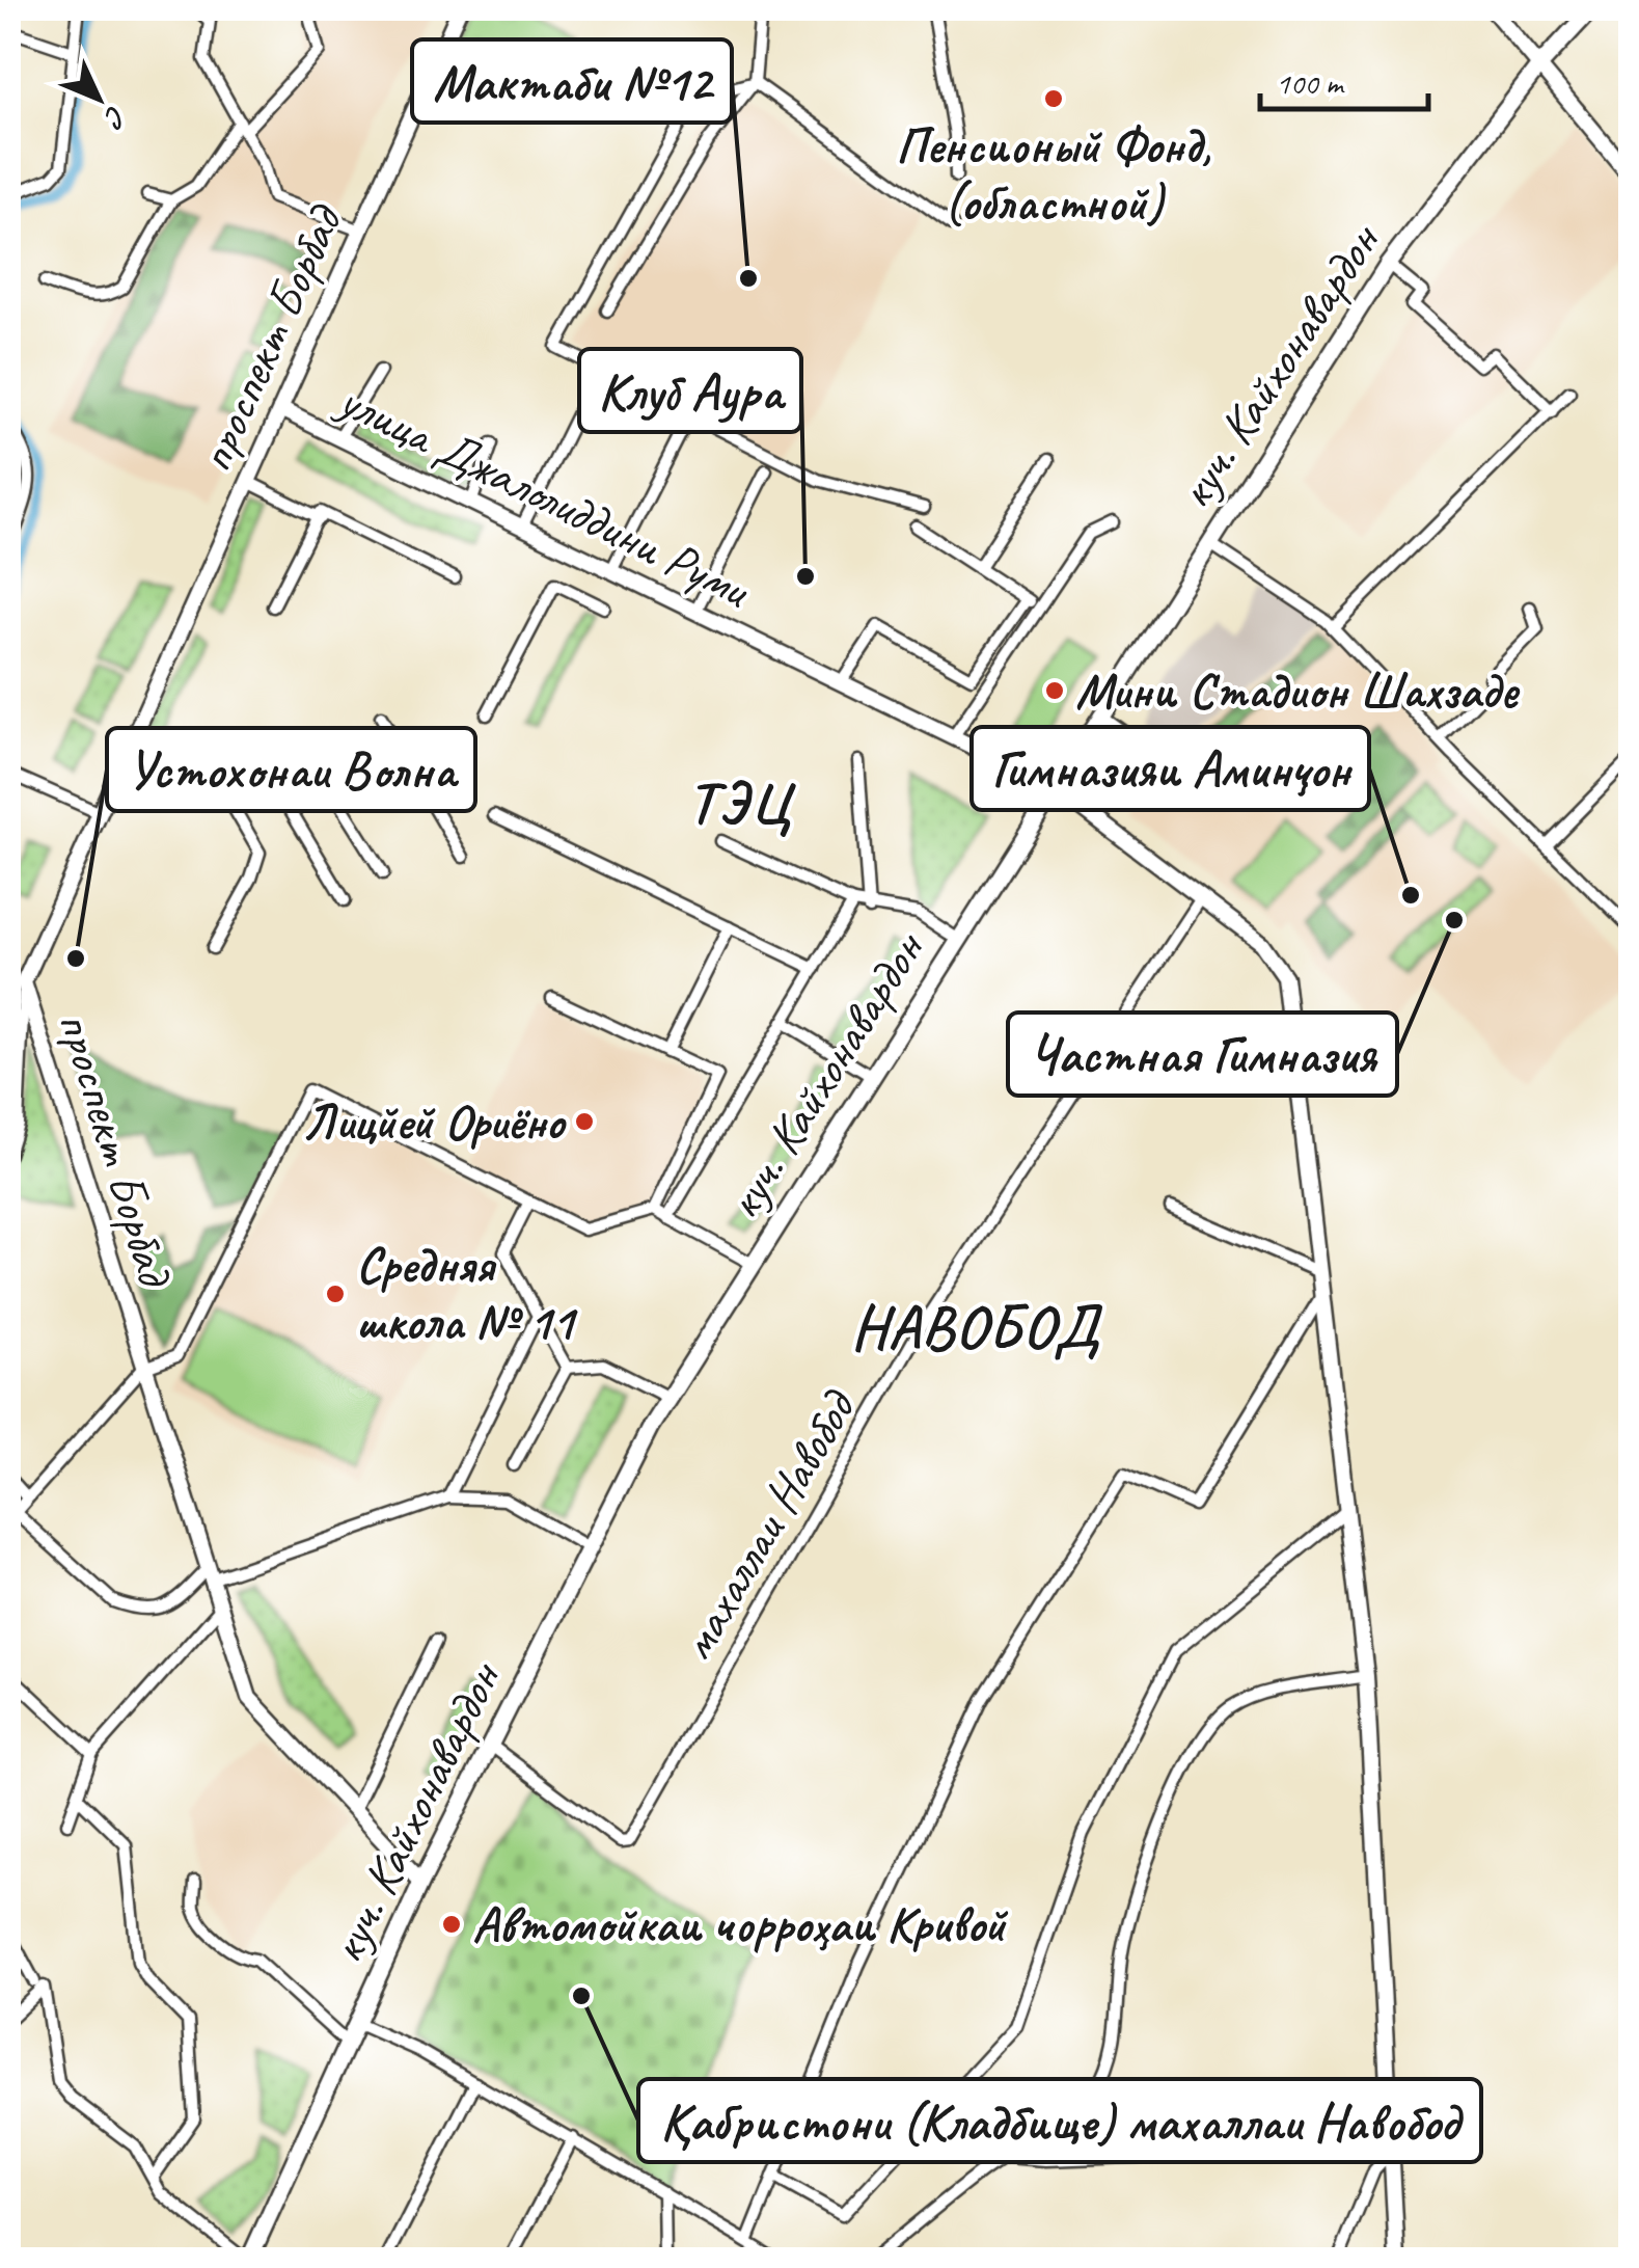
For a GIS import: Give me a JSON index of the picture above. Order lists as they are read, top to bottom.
{
  "streets": {
    "main road": ["куч. Кайхонавардон"],
    "street": ["проспект Борбад", "улица Джалолиддини Руми", "махаллаи Навобод"]
  },
  "crossings": [
    ["проспект Борбад", "куч. Кайхонавардон"],
    ["проспект Борбад", "улица Джалолиддини Руми"],
    ["куч. Кайхонавардон", "улица Джалолиддини Руми"],
    ["куч. Кайхонавардон", "махаллаи Навобод"],
    ["улица Джалолиддини Руми", "махаллаи Навобод"]
  ],
  "districts": ["ТЭЦ", "НАВОБОД"],
  "places": [
    "Пенсионый Фонд, (областной)",
    "Мактаби №12",
    "Клуб Аура",
    "Мини Стадион Шахзаде",
    "Гимназияи Аминҷон",
    "Частная Гимназия",
    "Устохонаи Волна",
    "Лицйей Ориёно",
    "Средняя школа № 11",
    "Автомойкаи чорроҳаи Кривой",
    "Қабристони (Кладбище) махаллаи Навобод"
  ],
  "scale_bar": "100 m",
  "north": "bottom right"
}
